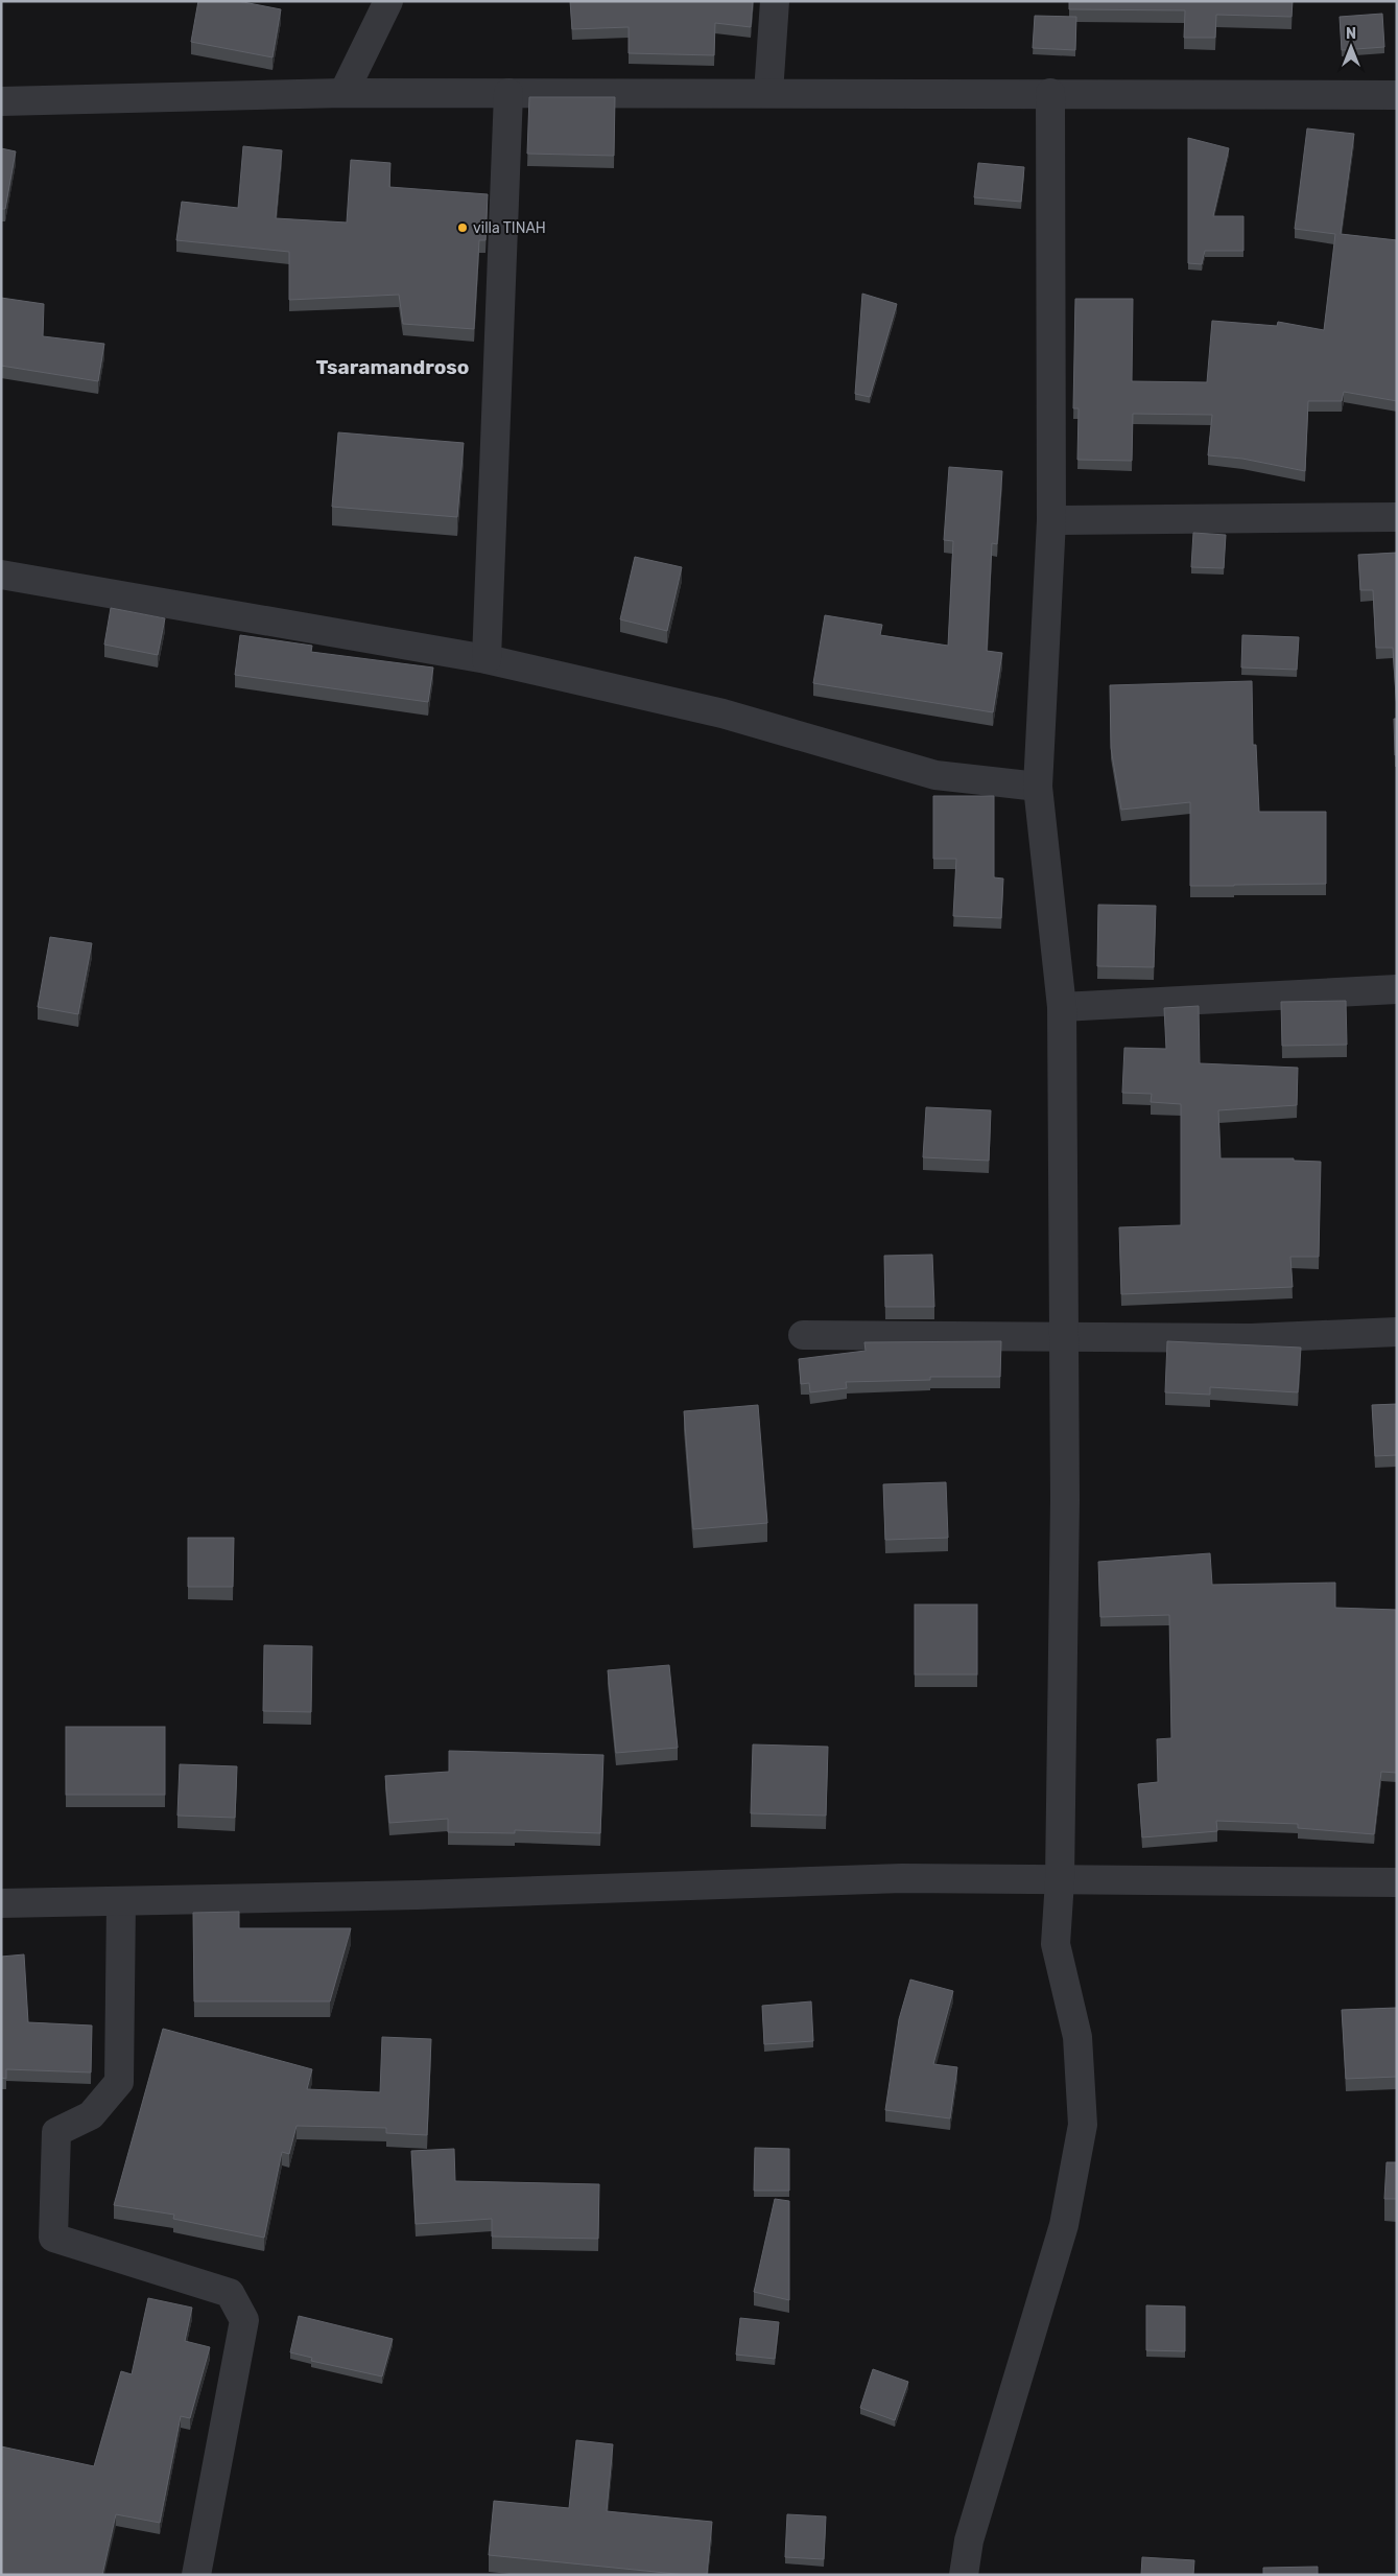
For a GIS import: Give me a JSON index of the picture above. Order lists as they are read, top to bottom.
{
  "districts": ["Tsaramandroso"],
  "places": ["villa TINAH"],
  "north": "top"
}
